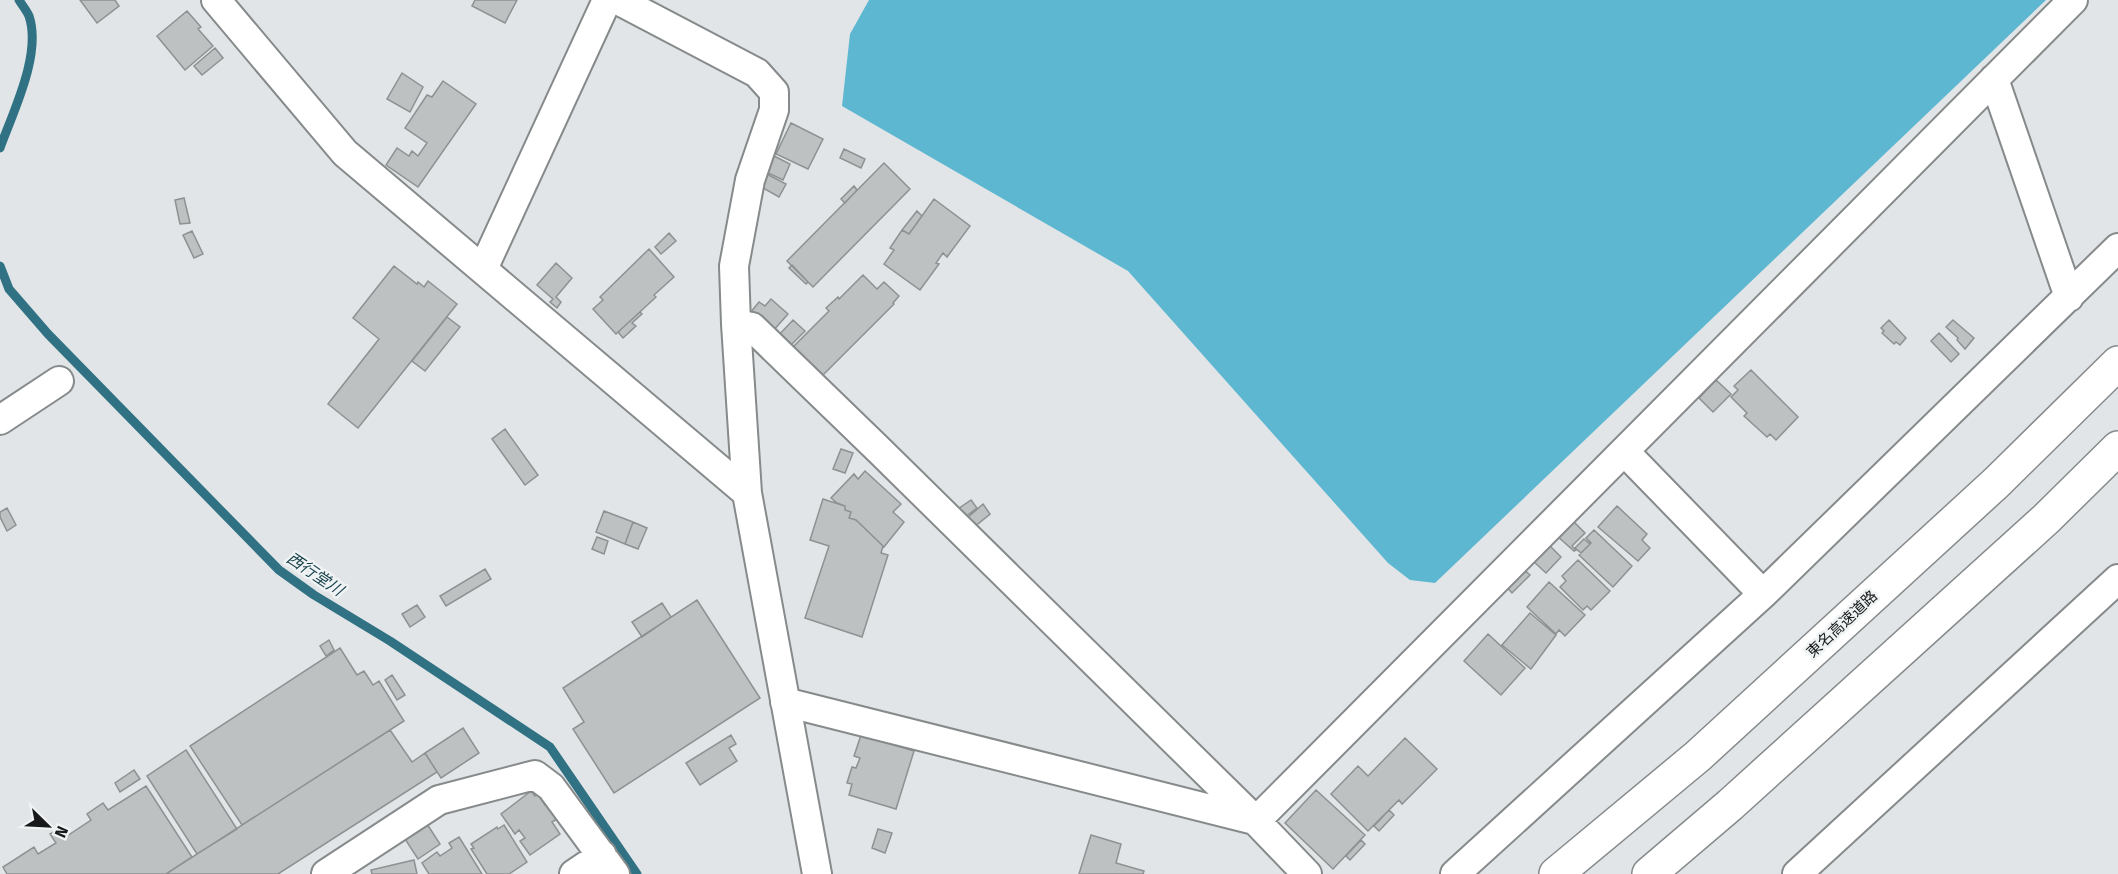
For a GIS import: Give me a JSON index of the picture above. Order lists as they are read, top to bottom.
{
  "streets": {
    "highway": ["東名高速道路"]
  },
  "water": ["西行堂川"],
  "north": "bottom right"
}
